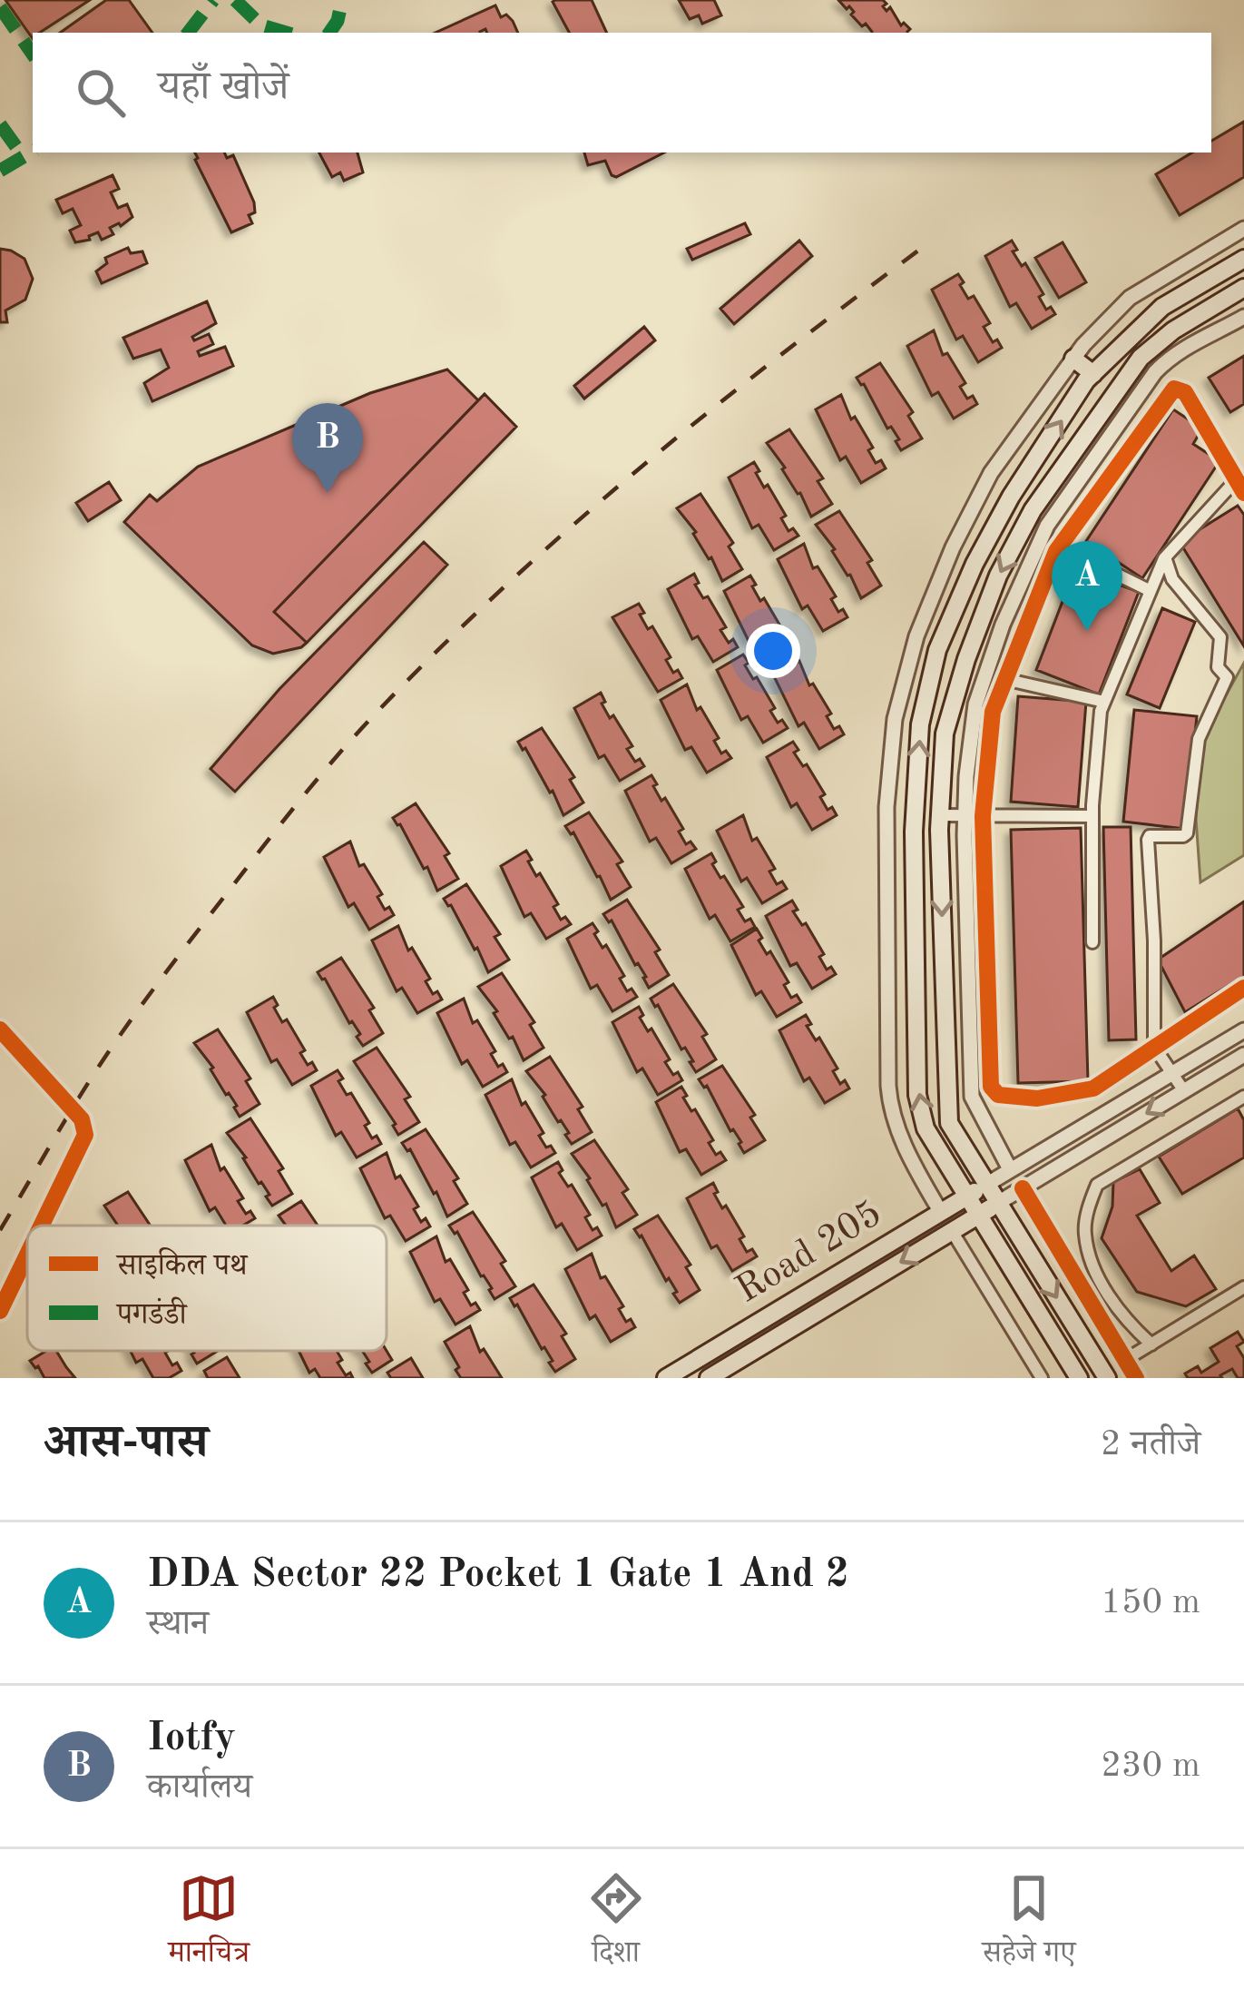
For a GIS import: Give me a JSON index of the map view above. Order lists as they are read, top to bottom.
{
  "streets": {
    "main road": ["Road 205"]
  },
  "legend": ["साइकिल पथ", "पगडंडी"],
  "page": {
    "search": "यहाँ खोजें",
    "pins": ["B", "A"],
    "heading": ["आस-पास", "2 नतीजे"],
    "list": [
      {
        "mark": "A",
        "name": "DDA Sector 22 Pocket 1 Gate 1 And 2",
        "note": "स्थान",
        "value": "150 m"
      },
      {
        "mark": "B",
        "name": "Iotfy",
        "note": "कार्यालय",
        "value": "230 m"
      }
    ],
    "nav": ["मानचित्र", "दिशा", "सहेजे गए"]
  }
}
